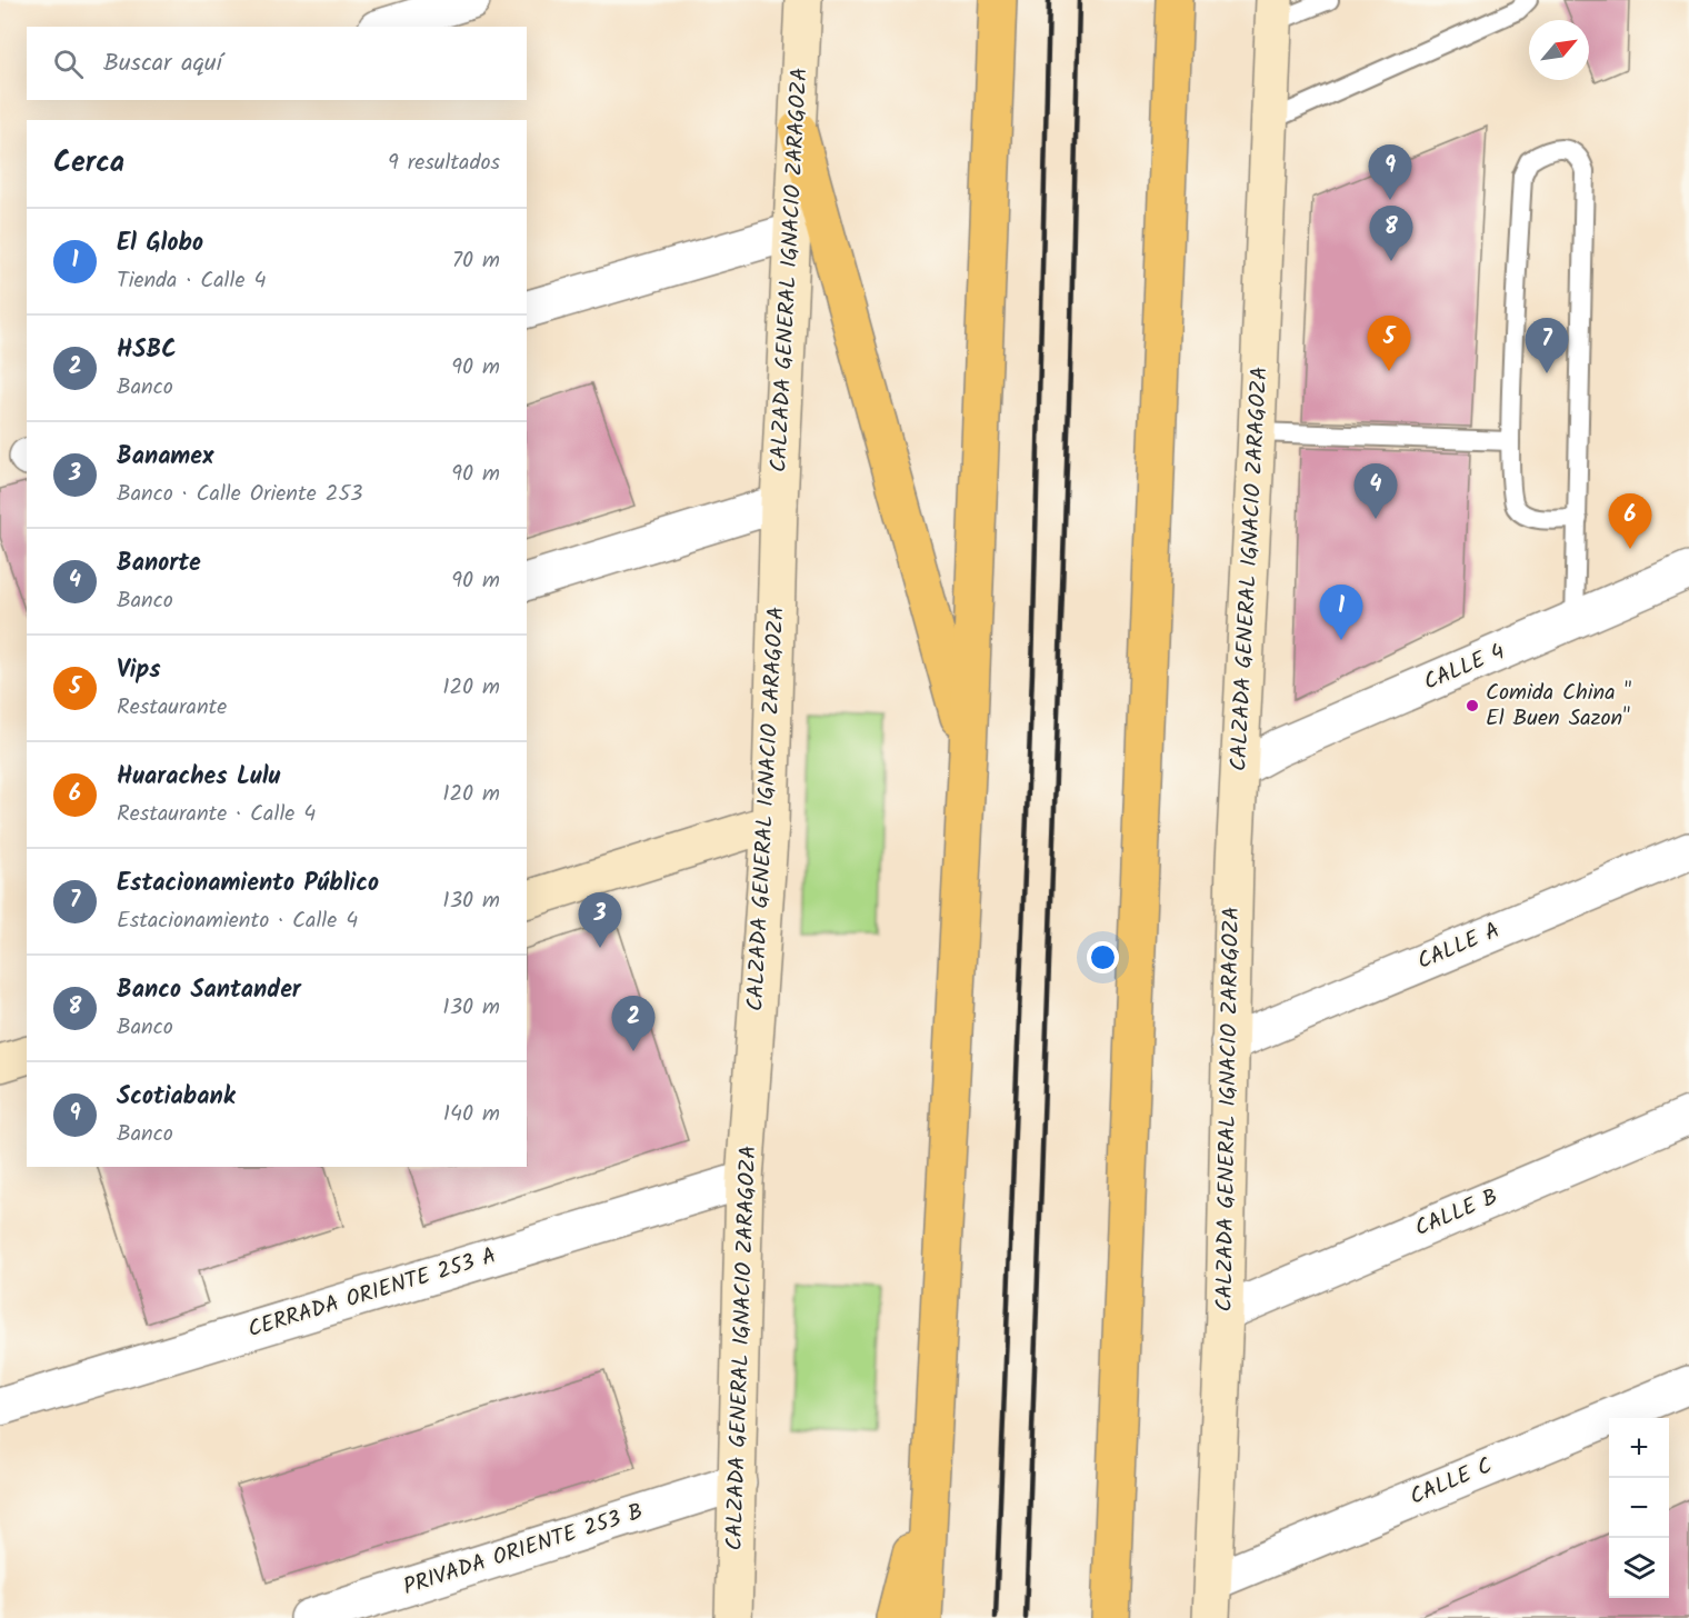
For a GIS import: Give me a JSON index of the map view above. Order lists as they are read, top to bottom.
{
  "streets": {
    "main road": ["CALZADA GENERAL IGNACIO ZARAGOZA"],
    "street": [
      "CALLE 4",
      "CALLE A",
      "CALLE B",
      "CERRADA ORIENTE 253 A",
      "CALLE C",
      "PRIVADA ORIENTE 253 B"
    ]
  },
  "crossings": [
    ["CALZADA GENERAL IGNACIO ZARAGOZA", "CALLE 4"],
    ["CALZADA GENERAL IGNACIO ZARAGOZA", "CALLE A"],
    ["CALZADA GENERAL IGNACIO ZARAGOZA", "CALLE B"],
    ["CALZADA GENERAL IGNACIO ZARAGOZA", "CERRADA ORIENTE 253 A"],
    ["CALZADA GENERAL IGNACIO ZARAGOZA", "CALLE C"],
    ["CALZADA GENERAL IGNACIO ZARAGOZA", "PRIVADA ORIENTE 253 B"]
  ],
  "places": ["Comida China \" El Buen Sazon\""],
  "north": "top right",
  "page": {
    "search": "Buscar aquí",
    "heading": ["Cerca", "9 resultados"],
    "pins": [
      "9",
      "8",
      "5",
      "7",
      "4",
      "6",
      "1",
      "3",
      "2"
    ],
    "list": [
      {
        "mark": "1",
        "name": "El Globo",
        "note": "Tienda · Calle 4",
        "value": "70 m"
      },
      {
        "mark": "2",
        "name": "HSBC",
        "note": "Banco",
        "value": "90 m"
      },
      {
        "mark": "3",
        "name": "Banamex",
        "note": "Banco · Calle Oriente 253",
        "value": "90 m"
      },
      {
        "mark": "4",
        "name": "Banorte",
        "note": "Banco",
        "value": "90 m"
      },
      {
        "mark": "5",
        "name": "Vips",
        "note": "Restaurante",
        "value": "120 m"
      },
      {
        "mark": "6",
        "name": "Huaraches Lulu",
        "note": "Restaurante · Calle 4",
        "value": "120 m"
      },
      {
        "mark": "7",
        "name": "Estacionamiento Público",
        "note": "Estacionamiento · Calle 4",
        "value": "130 m"
      },
      {
        "mark": "8",
        "name": "Banco Santander",
        "note": "Banco",
        "value": "130 m"
      },
      {
        "mark": "9",
        "name": "Scotiabank",
        "note": "Banco",
        "value": "140 m"
      }
    ],
    "map_buttons": ["+", "−"]
  }
}
